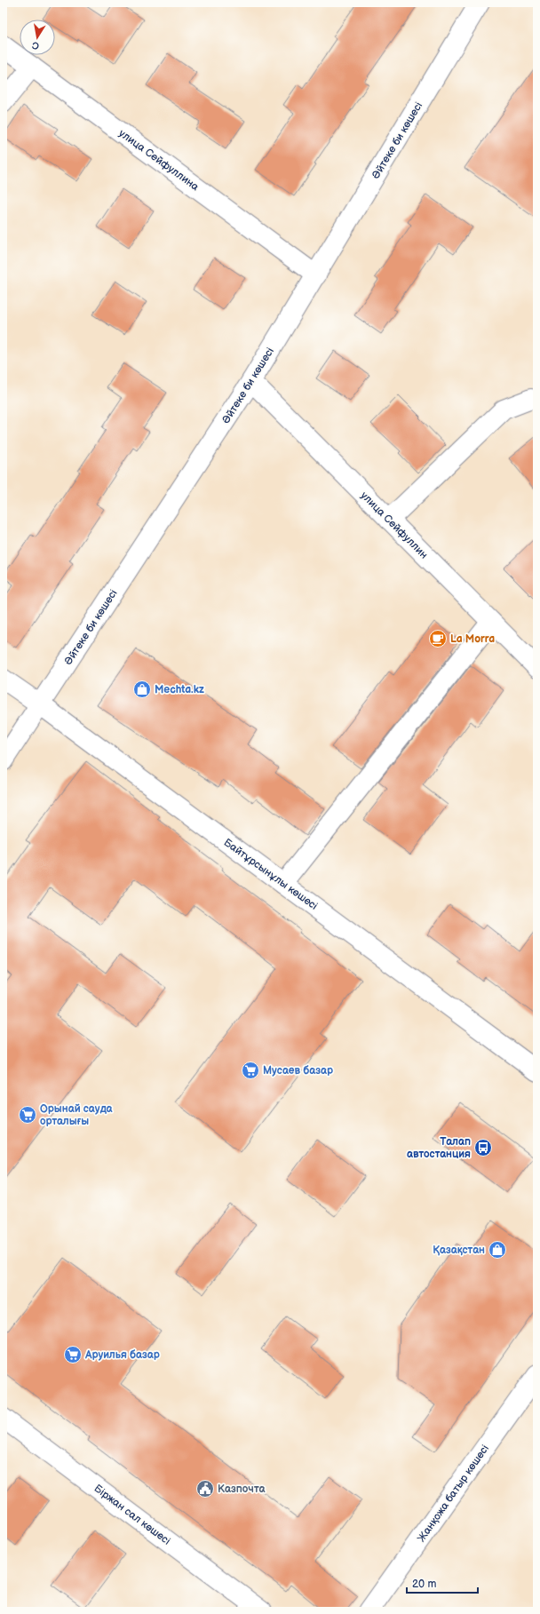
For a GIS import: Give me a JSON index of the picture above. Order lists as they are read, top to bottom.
{
  "streets": {
    "street": [
      "Әйтеке би көшесі",
      "улица Сейфуллина",
      "улица Сейфуллин",
      "Байтұрсынұлы көшесі",
      "Жанқожа батыр көшесі",
      "Біржан сал көшесі"
    ]
  },
  "crossings": [
    ["Әйтеке би көшесі", "улица Сейфуллина"],
    ["Әйтеке би көшесі", "улица Сейфуллин"],
    ["Әйтеке би көшесі", "Байтұрсынұлы көшесі"]
  ],
  "places": {
    "cafe": ["La Morra"],
    "shop": ["Mechta.kz", "Қазақстан"],
    "supermarket": ["Мусаев базар", "Орынай сауда орталығы", "Аруилья базар"],
    "bus stop": ["Талап автостанция"],
    "public building": ["Казпочта"]
  },
  "scale_bar": "20 m",
  "north": "bottom"
}
